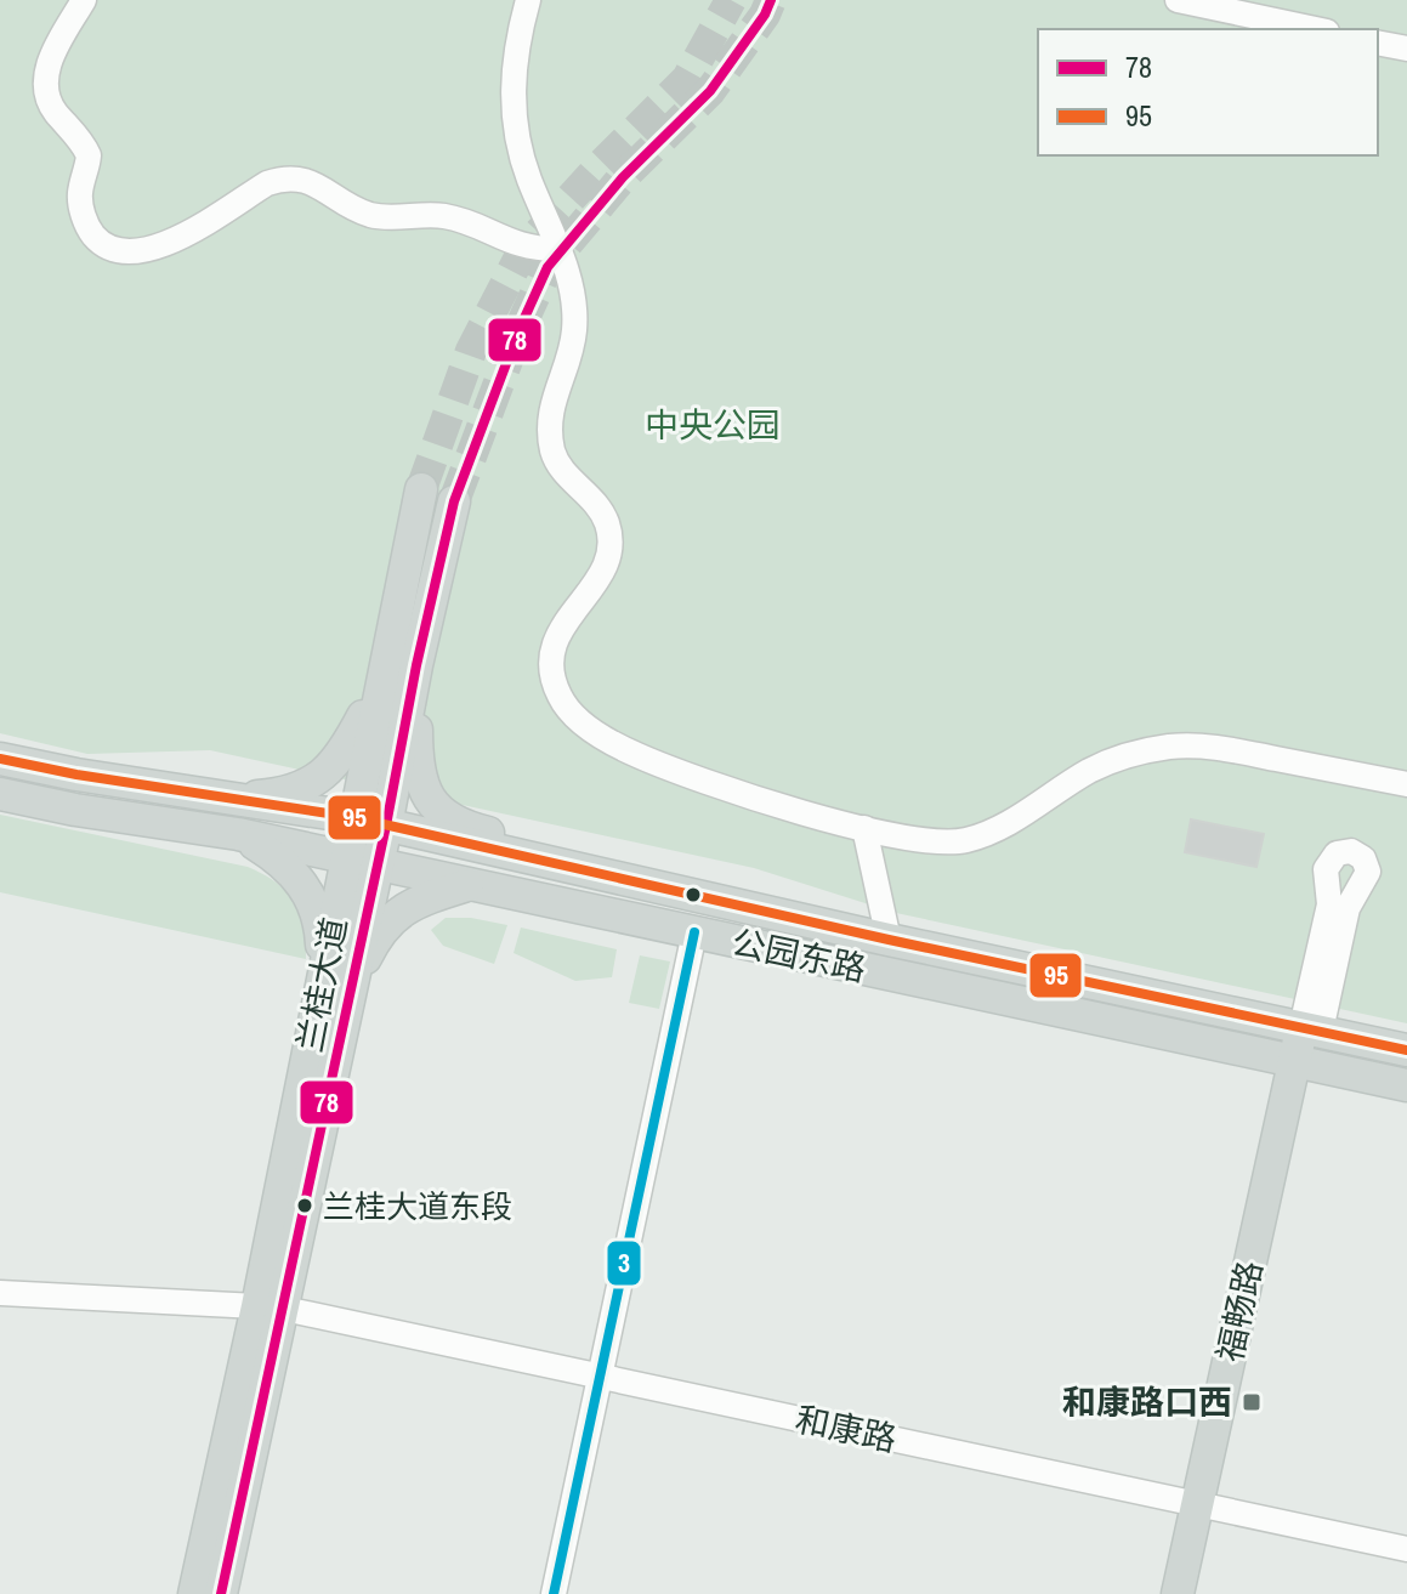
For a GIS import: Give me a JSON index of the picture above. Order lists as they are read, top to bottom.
{
  "streets": {
    "main road": ["公园东路", "兰桂大道", "福畅路"],
    "street": ["和康路"]
  },
  "crossings": [
    ["公园东路", "兰桂大道"],
    ["公园东路", "福畅路"],
    ["兰桂大道", "和康路"],
    ["福畅路", "和康路"]
  ],
  "parks": ["中央公园"],
  "places": {
    "other": ["兰桂大道东段"],
    "transit": ["和康路口西"]
  },
  "lines": ["transit line 78", "transit line 95", "transit line 3"],
  "legend": ["78", "95"]
}
